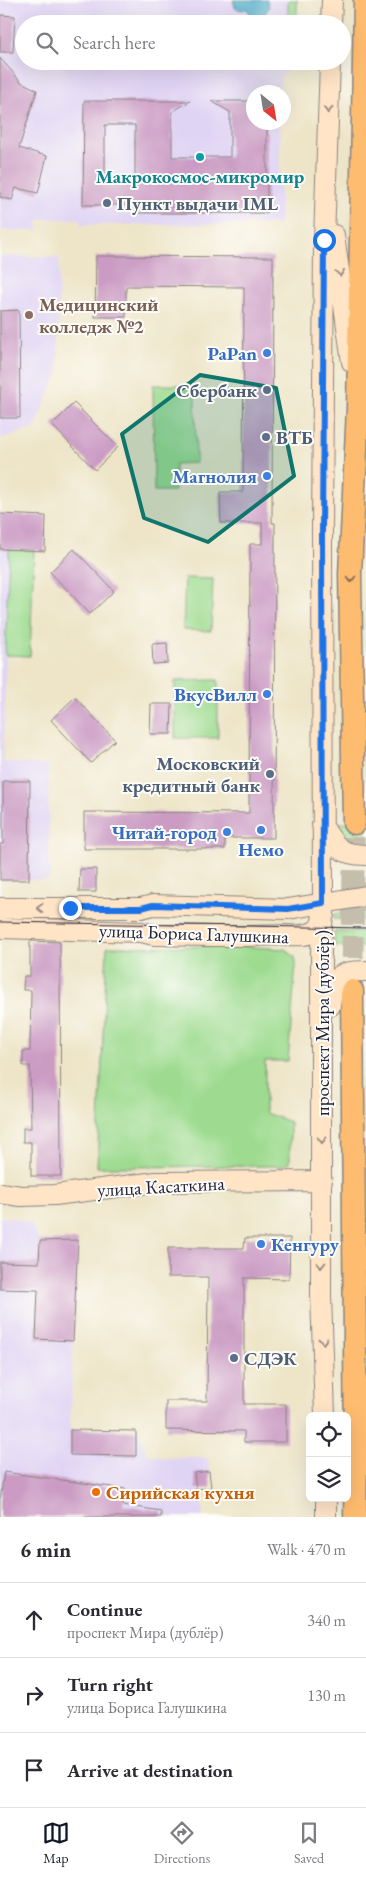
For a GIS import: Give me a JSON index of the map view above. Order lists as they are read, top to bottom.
{
  "streets": {
    "main road": ["улица Бориса Галушкина", "проспект Мира (дублёр)", "улица Касаткина"]
  },
  "crossings": [
    ["улица Бориса Галушкина", "проспект Мира (дублёр)"],
    ["проспект Мира (дублёр)", "улица Касаткина"]
  ],
  "places": [
    "Макрокосмос-микромир",
    "Пункт выдачи IML",
    "Медицинский колледж №2",
    "PaPan",
    "Сбербанк",
    "ВТБ",
    "Магнолия",
    "ВкусВилл",
    "Московский кредитный банк",
    "Немо",
    "Читай-город",
    "Кенгуру",
    "СДЭК",
    "Сирийская кухня"
  ],
  "north": "bottom right",
  "page": {
    "search": "Search here",
    "heading": ["6 min", "Walk · 470 m"],
    "list": [
      ["Continue", "проспект Мира (дублёр)", "340 m"],
      ["Turn right", "улица Бориса Галушкина", "130 m"],
      "Arrive at destination"
    ],
    "nav": ["Map", "Directions", "Saved"]
  }
}
